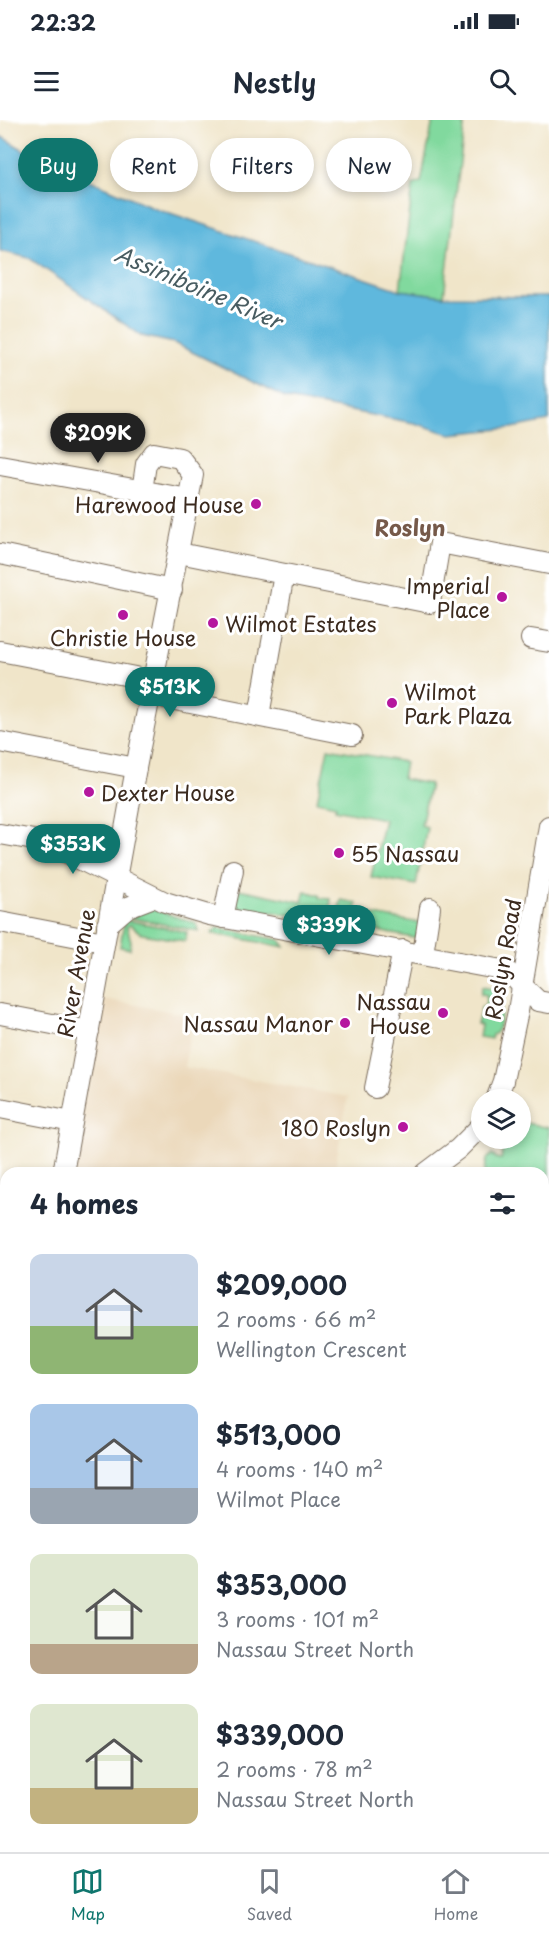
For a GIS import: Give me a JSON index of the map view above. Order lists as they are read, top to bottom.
{
  "streets": {
    "street": ["Roslyn Road", "River Avenue"]
  },
  "districts": ["Roslyn"],
  "water": ["Assiniboine River"],
  "places": [
    "Harewood House",
    "Imperial Place",
    "Christie House",
    "Wilmot Estates",
    "Wilmot Park Plaza",
    "Dexter House",
    "55 Nassau",
    "Nassau House",
    "Nassau Manor",
    "180 Roslyn"
  ],
  "page": {
    "status": "22:32",
    "header": "Nestly",
    "chip": [
      "Buy",
      "Rent",
      "Filters",
      "New"
    ],
    "price": [
      "$209K",
      "$513K",
      "$353K",
      "$339K"
    ],
    "heading": "4 homes",
    "list": [
      {
        "name": "$209,000",
        "note": "2 rooms · 66 m² · Wellington Crescent"
      },
      {
        "name": "$513,000",
        "note": "4 rooms · 140 m² · Wilmot Place"
      },
      {
        "name": "$353,000",
        "note": "3 rooms · 101 m² · Nassau Street North"
      },
      {
        "name": "$339,000",
        "note": "2 rooms · 78 m² · Nassau Street North"
      }
    ],
    "tabs": ["Map", "Saved", "Home"]
  }
}
